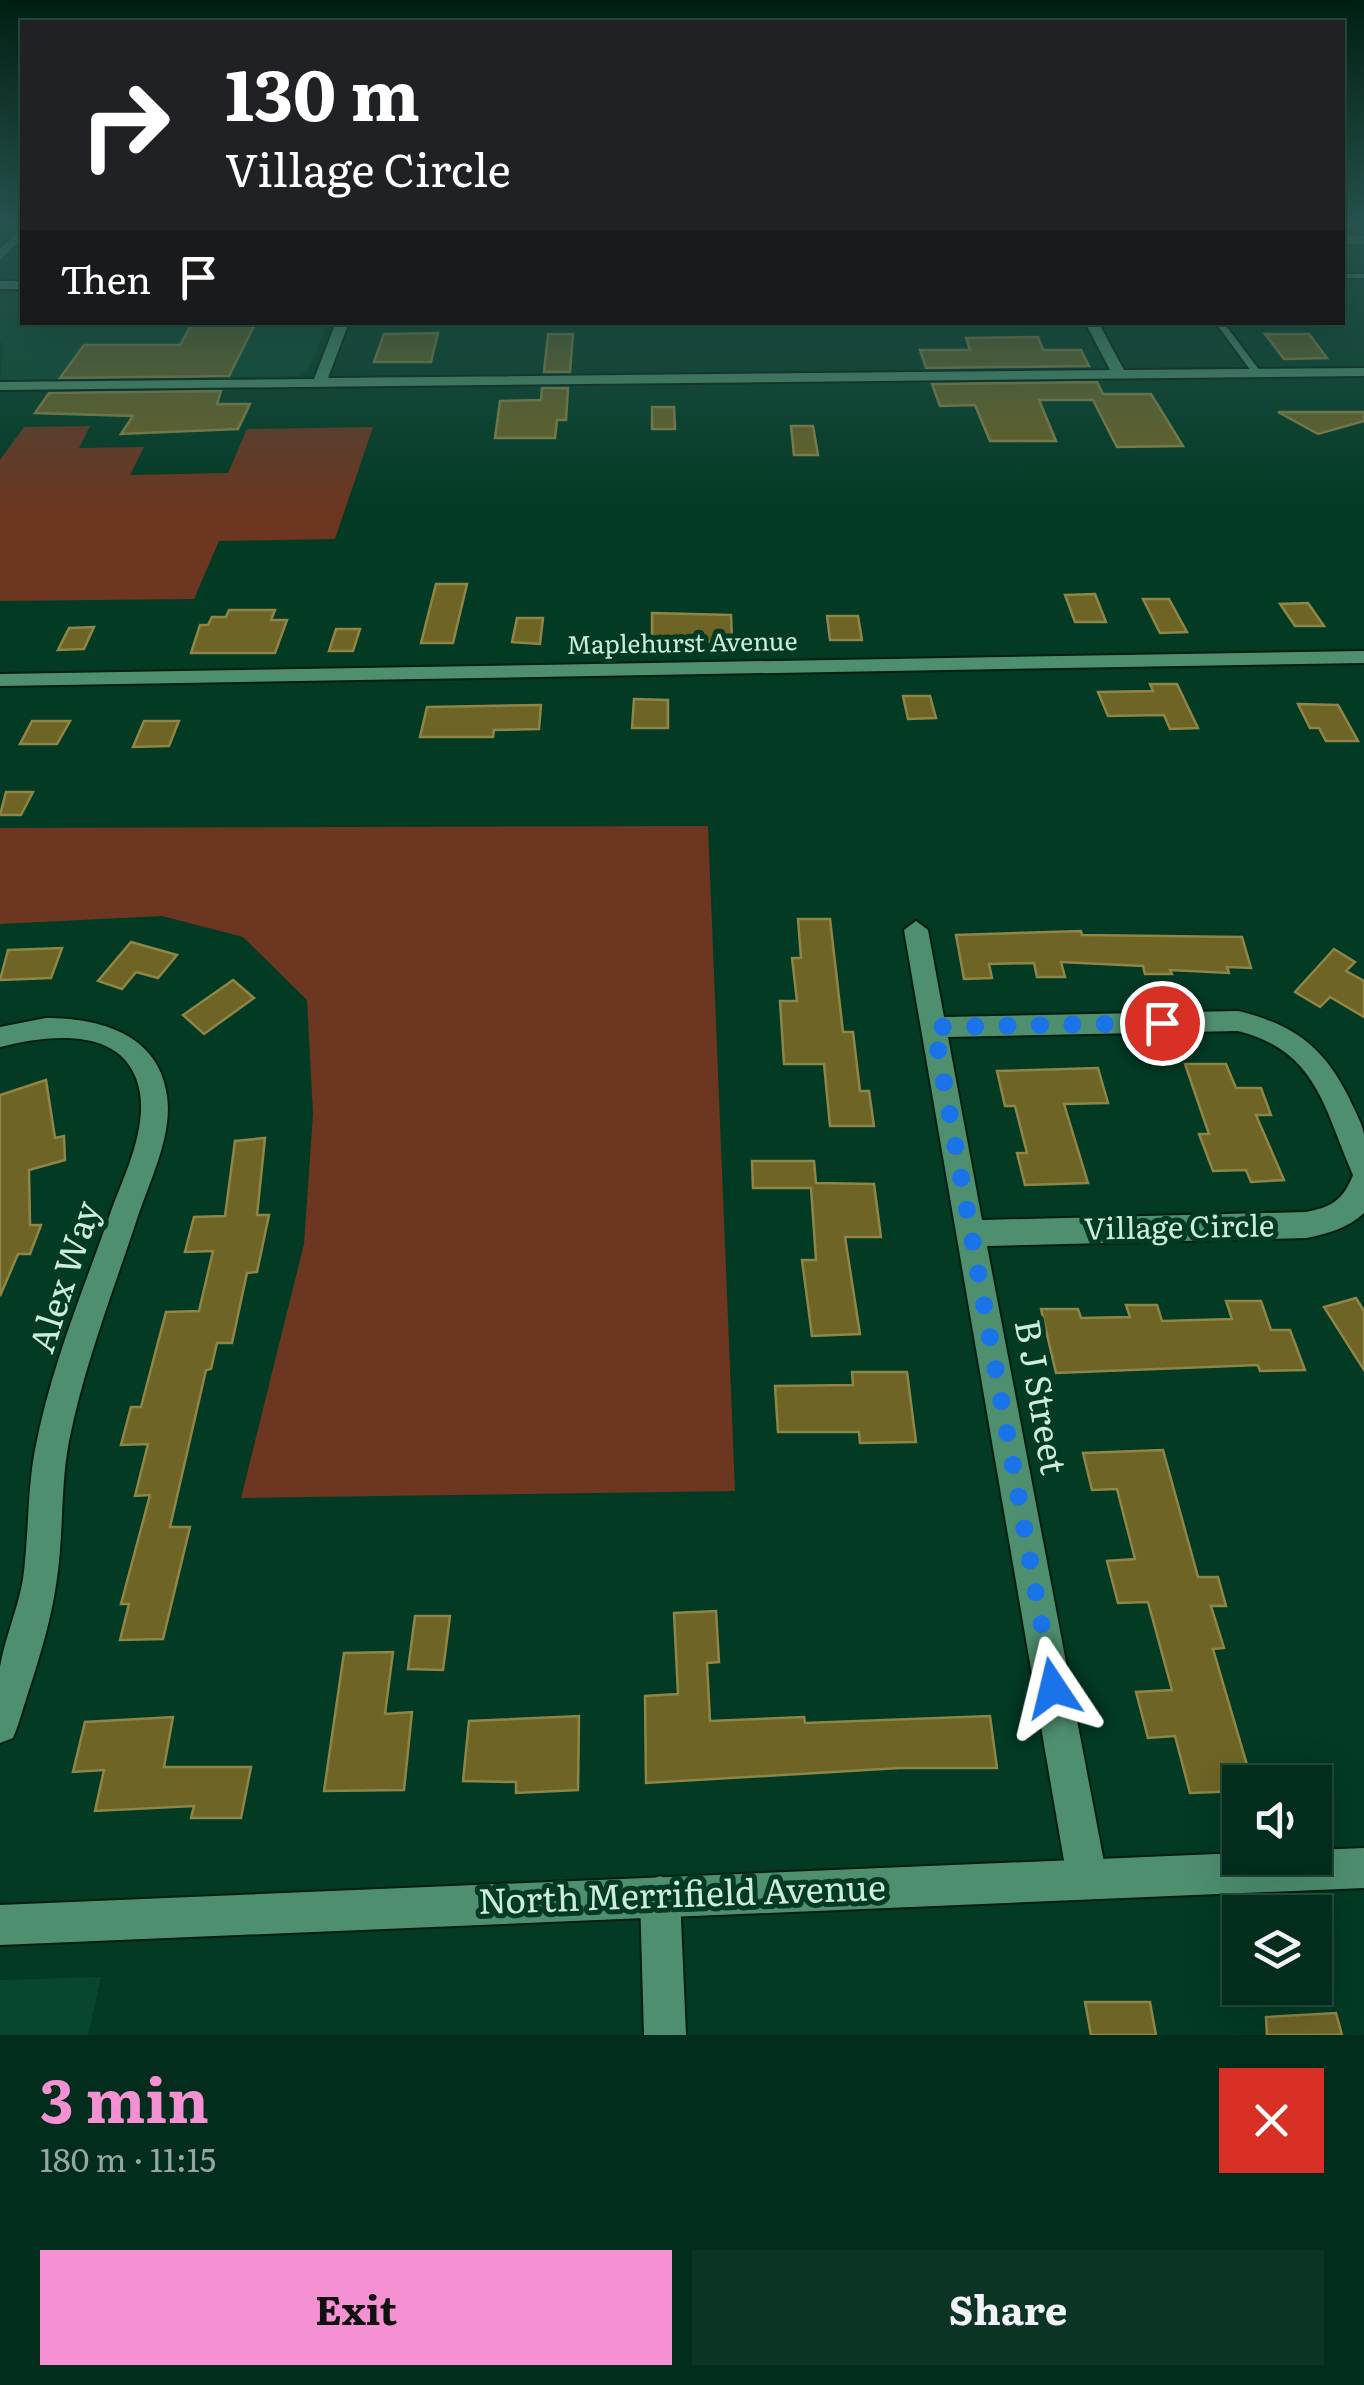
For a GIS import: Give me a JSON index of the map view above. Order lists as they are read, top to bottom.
{
  "streets": {
    "street": [
      "Maplehurst Avenue",
      "Village Circle",
      "Alex Way",
      "B J Street",
      "North Merrifield Avenue"
    ]
  },
  "crossings": [
    ["Village Circle", "B J Street"],
    ["B J Street", "North Merrifield Avenue"]
  ],
  "page": {
    "turn": ["130 m", "Village Circle"],
    "then": "Then",
    "heading": ["3 min", "180 m · 11:15"],
    "buttons": ["Exit", "Share"]
  }
}
